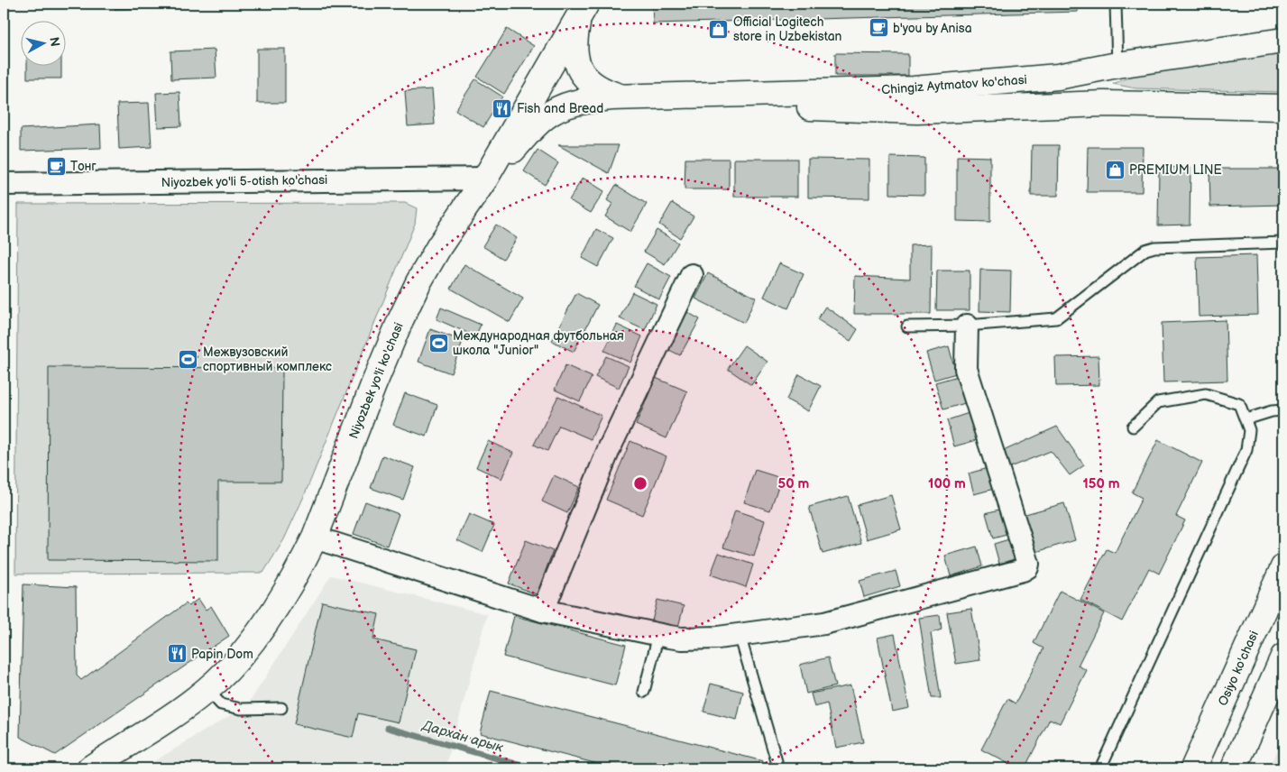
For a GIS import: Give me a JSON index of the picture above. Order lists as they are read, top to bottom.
{
  "streets": {
    "street": [
      "Chingiz Aytmatov ko'chasi",
      "Niyozbek yo'li 5-otish ko'chasi",
      "Niyozbek yo'li ko'chasi",
      "Osiyo ko'chasi"
    ]
  },
  "crossings": [
    ["Chingiz Aytmatov ko'chasi", "Niyozbek yo'li 5-otish ko'chasi"],
    ["Chingiz Aytmatov ko'chasi", "Niyozbek yo'li ko'chasi"],
    ["Niyozbek yo'li 5-otish ko'chasi", "Niyozbek yo'li ko'chasi"]
  ],
  "water": ["Дархан арык"],
  "places": {
    "cafe": ["b'you by Anisa", "Тонг"],
    "shop": ["Official Logitech store in Uzbekistan", "PREMIUM LINE"],
    "restaurant": ["Fish and Bread", "Papin Dom"],
    "sports": ["Международная футбольная школа \"Junior\"", "Межвузовский спортивный комплекс"]
  },
  "north": "right",
  "rings": ["50 m", "100 m", "150 m"]
}
